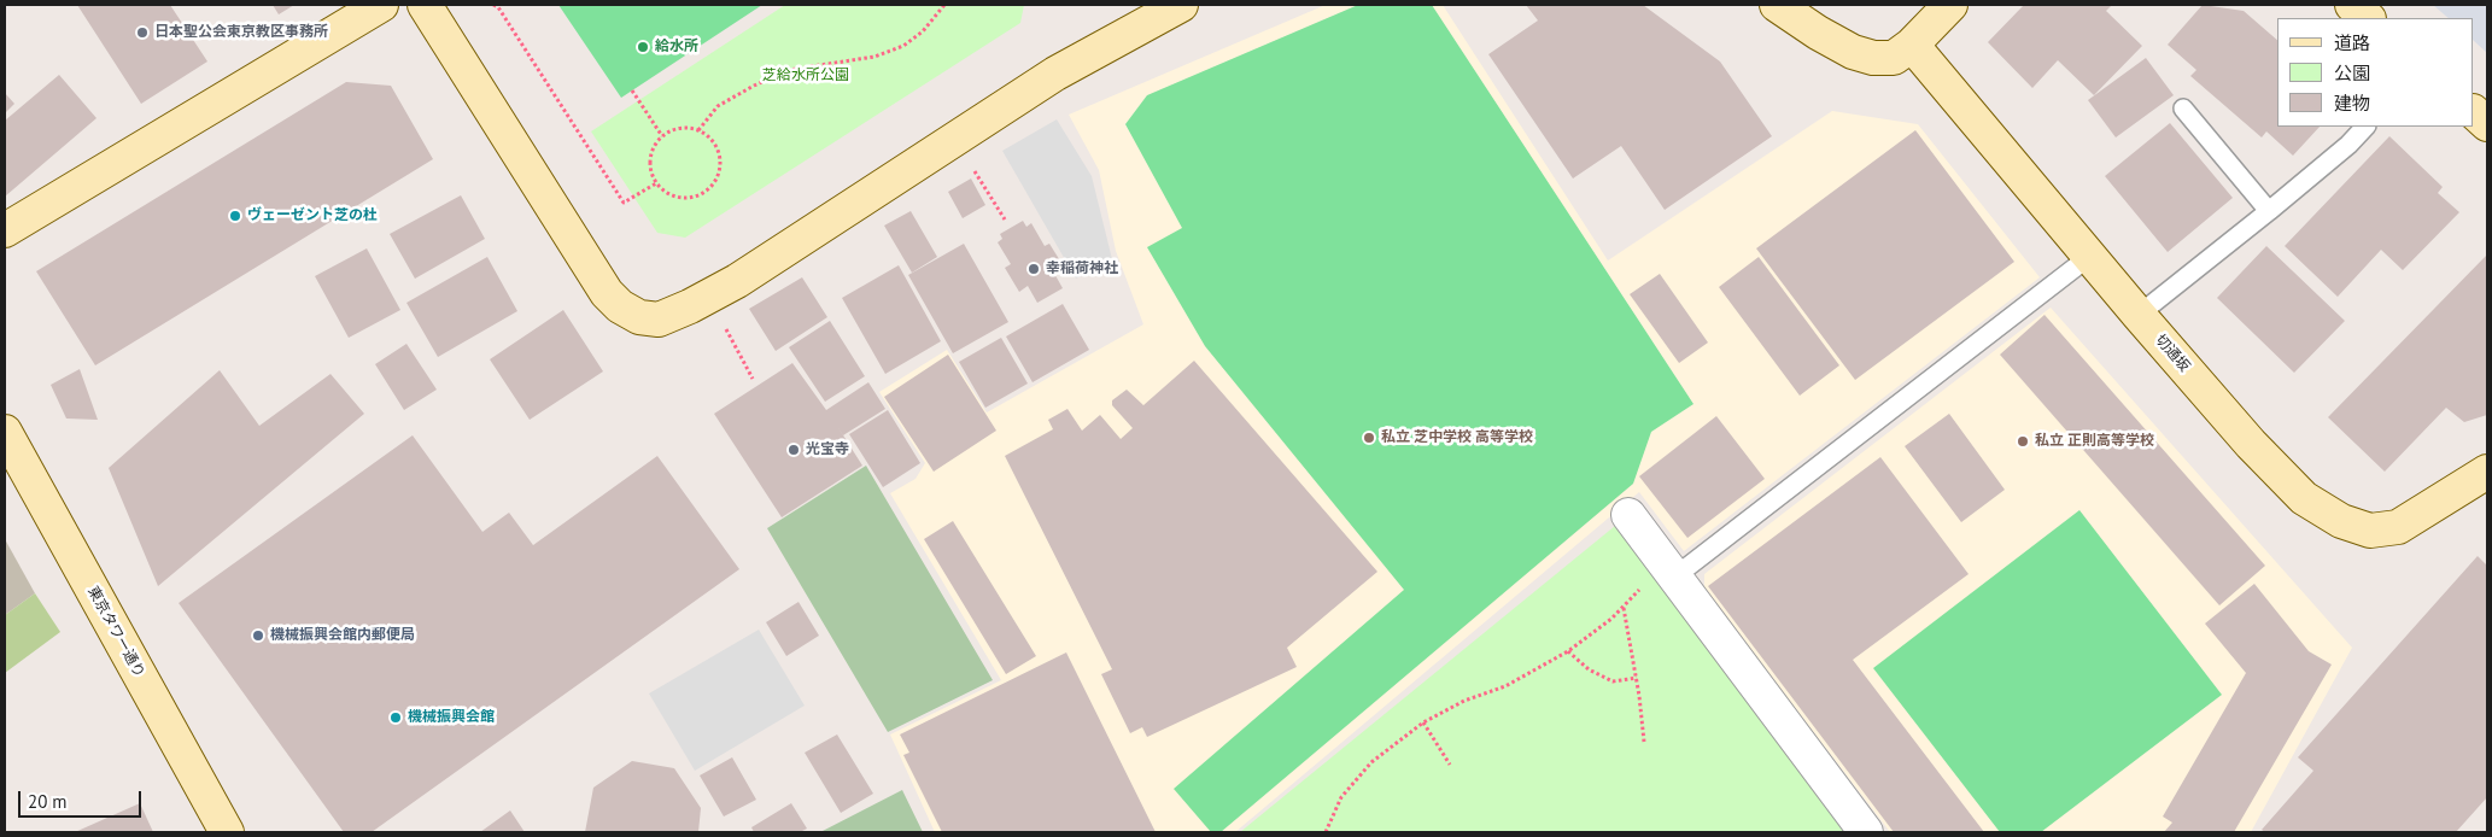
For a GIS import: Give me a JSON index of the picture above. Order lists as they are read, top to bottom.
{
  "streets": {
    "street": ["切通坂", "東京タワー通り"]
  },
  "parks": ["芝給水所公園"],
  "places": [
    "日本聖公会東京教区事務所",
    "給水所",
    "ヴェーゼント芝の杜",
    "幸稲荷神社",
    "私立 芝中学校 高等学校",
    "私立 正則高等学校",
    "光宝寺",
    "機械振興会館内郵便局",
    "機械振興会館"
  ],
  "legend": ["道路", "公園", "建物"],
  "scale_bar": "20 m"
}
